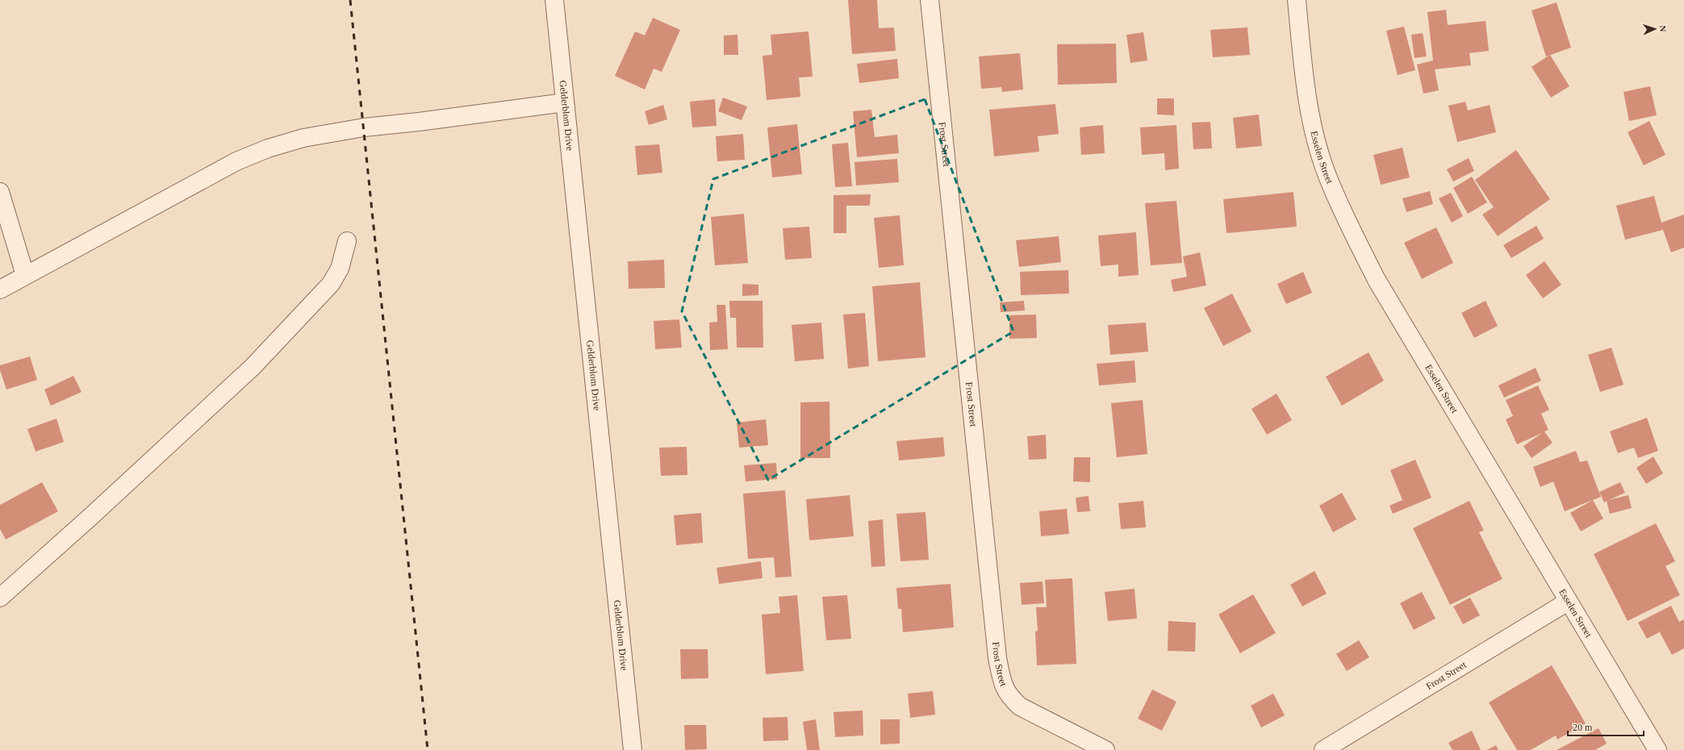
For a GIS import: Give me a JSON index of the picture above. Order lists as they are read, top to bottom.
{
  "streets": {
    "street": ["Gelderblom Drive", "Frost Street", "Esselen Street"]
  },
  "crossings": [
    ["Frost Street", "Esselen Street"]
  ],
  "scale_bar": "20 m",
  "north": "right"
}
